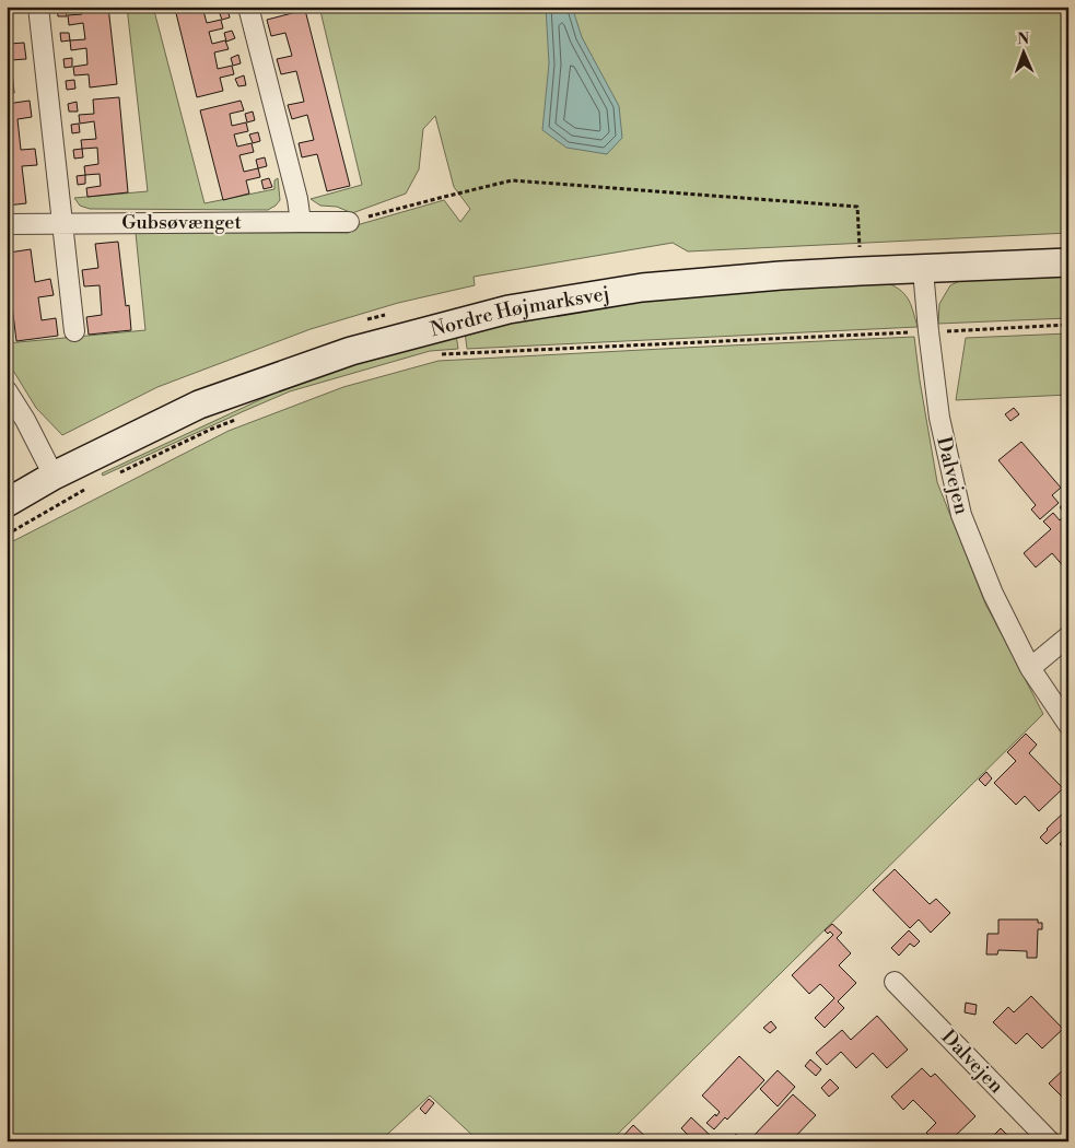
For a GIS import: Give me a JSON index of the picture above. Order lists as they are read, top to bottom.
{
  "streets": {
    "street": ["Gubsøvænget", "Nordre Højmarksvej", "Dalvejen"]
  },
  "crossings": [
    ["Nordre Højmarksvej", "Dalvejen"]
  ],
  "north": "top"
}
